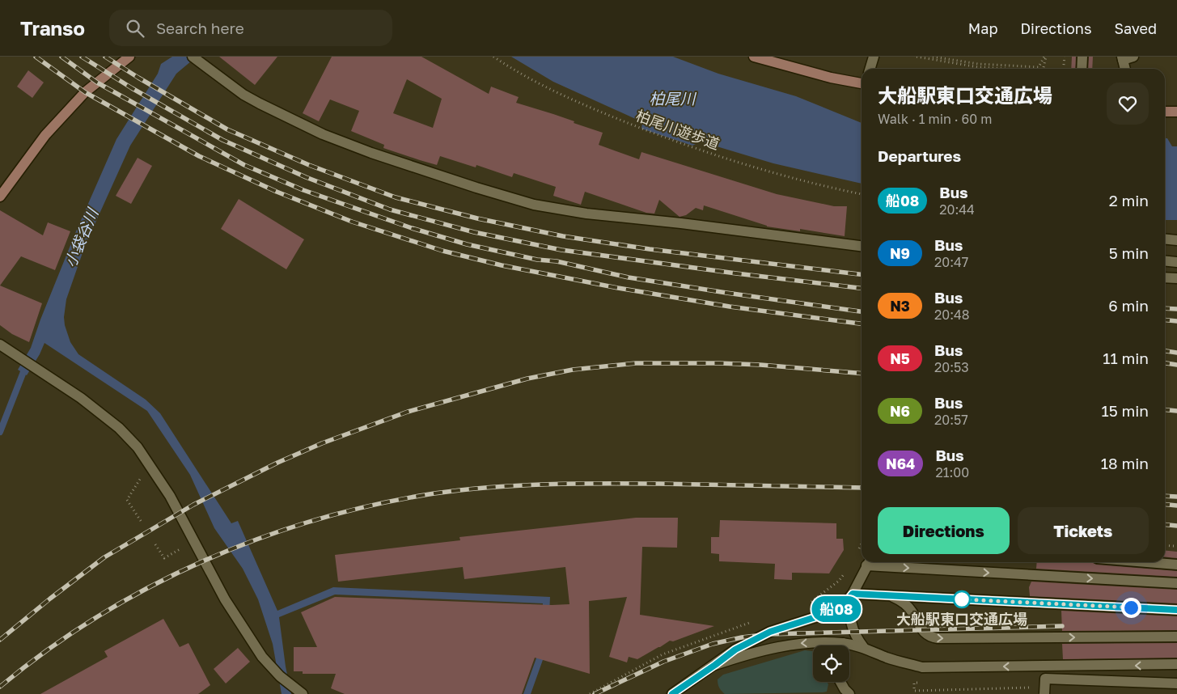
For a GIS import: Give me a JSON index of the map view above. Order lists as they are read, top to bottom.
{
  "streets": {
    "path": ["柏尾川遊歩道"]
  },
  "water": ["柏尾川", "小袋谷川"],
  "places": ["大船駅東口交通広場"],
  "lines": ["bus line 船08"],
  "page": {
    "header": "Transo",
    "search": "Search here",
    "nav": ["Map", "Directions", "Saved"],
    "on_map": "船08",
    "heading": [
      ["大船駅東口交通広場", "Walk · 1 min · 60 m"],
      "Departures"
    ],
    "list": [
      {
        "mark": "船08",
        "name": "Bus",
        "note": "20:44",
        "value": "2 min"
      },
      {
        "mark": "N9",
        "name": "Bus",
        "note": "20:47",
        "value": "5 min"
      },
      {
        "mark": "N3",
        "name": "Bus",
        "note": "20:48",
        "value": "6 min"
      },
      {
        "mark": "N5",
        "name": "Bus",
        "note": "20:53",
        "value": "11 min"
      },
      {
        "mark": "N6",
        "name": "Bus",
        "note": "20:57",
        "value": "15 min"
      },
      {
        "mark": "N64",
        "name": "Bus",
        "note": "21:00",
        "value": "18 min"
      }
    ],
    "buttons": ["Directions", "Tickets"]
  }
}
